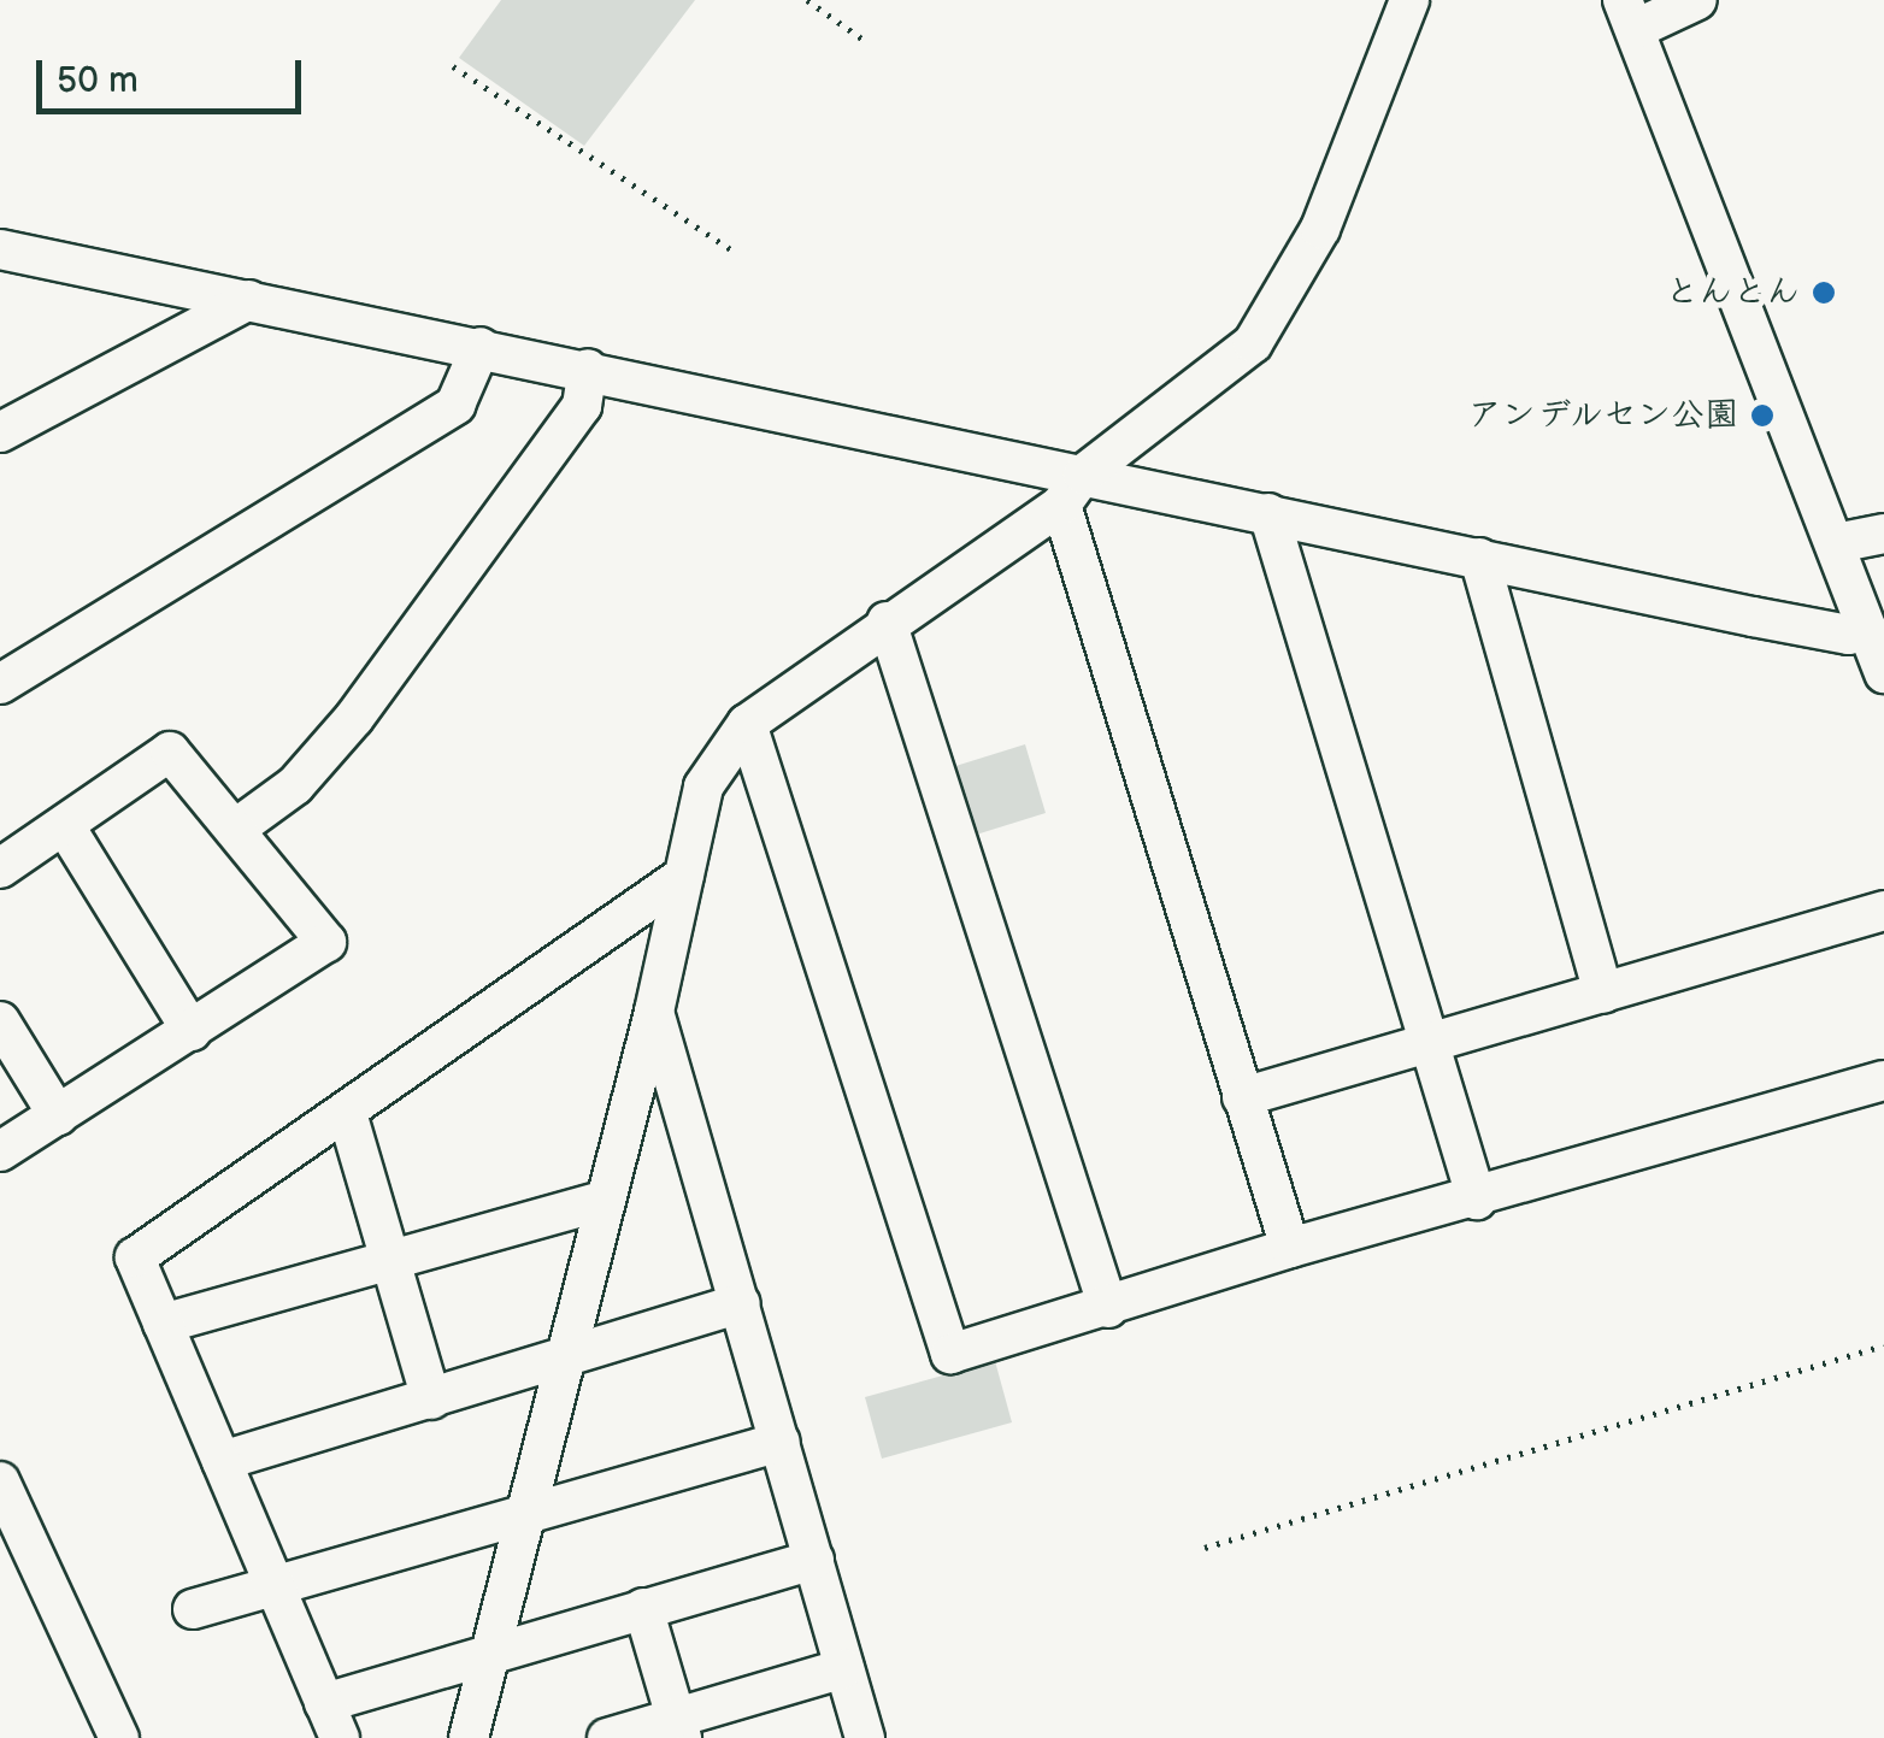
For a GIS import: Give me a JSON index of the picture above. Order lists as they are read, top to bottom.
{
  "places": ["とんとん", "アンデルセン公園"],
  "scale_bar": "50 m"
}
